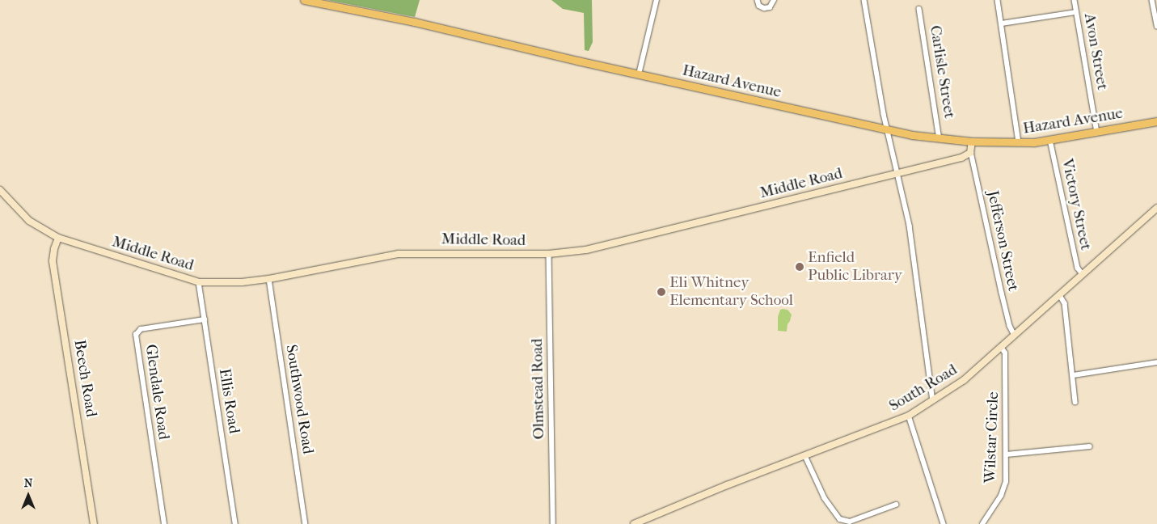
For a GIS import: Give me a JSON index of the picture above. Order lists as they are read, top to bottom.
{
  "streets": {
    "main road": ["Hazard Avenue"],
    "street": [
      "Avon Street",
      "Carlisle Street",
      "Middle Road",
      "Victory Street",
      "Jefferson Street",
      "Beech Road",
      "South Road",
      "Olmstead Road",
      "Glendale Road",
      "Southwood Road",
      "Ellis Road",
      "Wilstar Circle"
    ]
  },
  "crossings": [
    ["Avon Street", "Hazard Avenue"],
    ["Carlisle Street", "Hazard Avenue"],
    ["Hazard Avenue", "Victory Street"],
    ["Middle Road", "Jefferson Street"],
    ["Middle Road", "Beech Road"],
    ["Middle Road", "Olmstead Road"],
    ["Middle Road", "Southwood Road"],
    ["Middle Road", "Ellis Road"],
    ["Victory Street", "South Road"],
    ["Jefferson Street", "South Road"],
    ["South Road", "Wilstar Circle"],
    ["Glendale Road", "Ellis Road"]
  ],
  "places": ["Enfield Public Library", "Eli Whitney Elementary School"],
  "north": "top"
}
